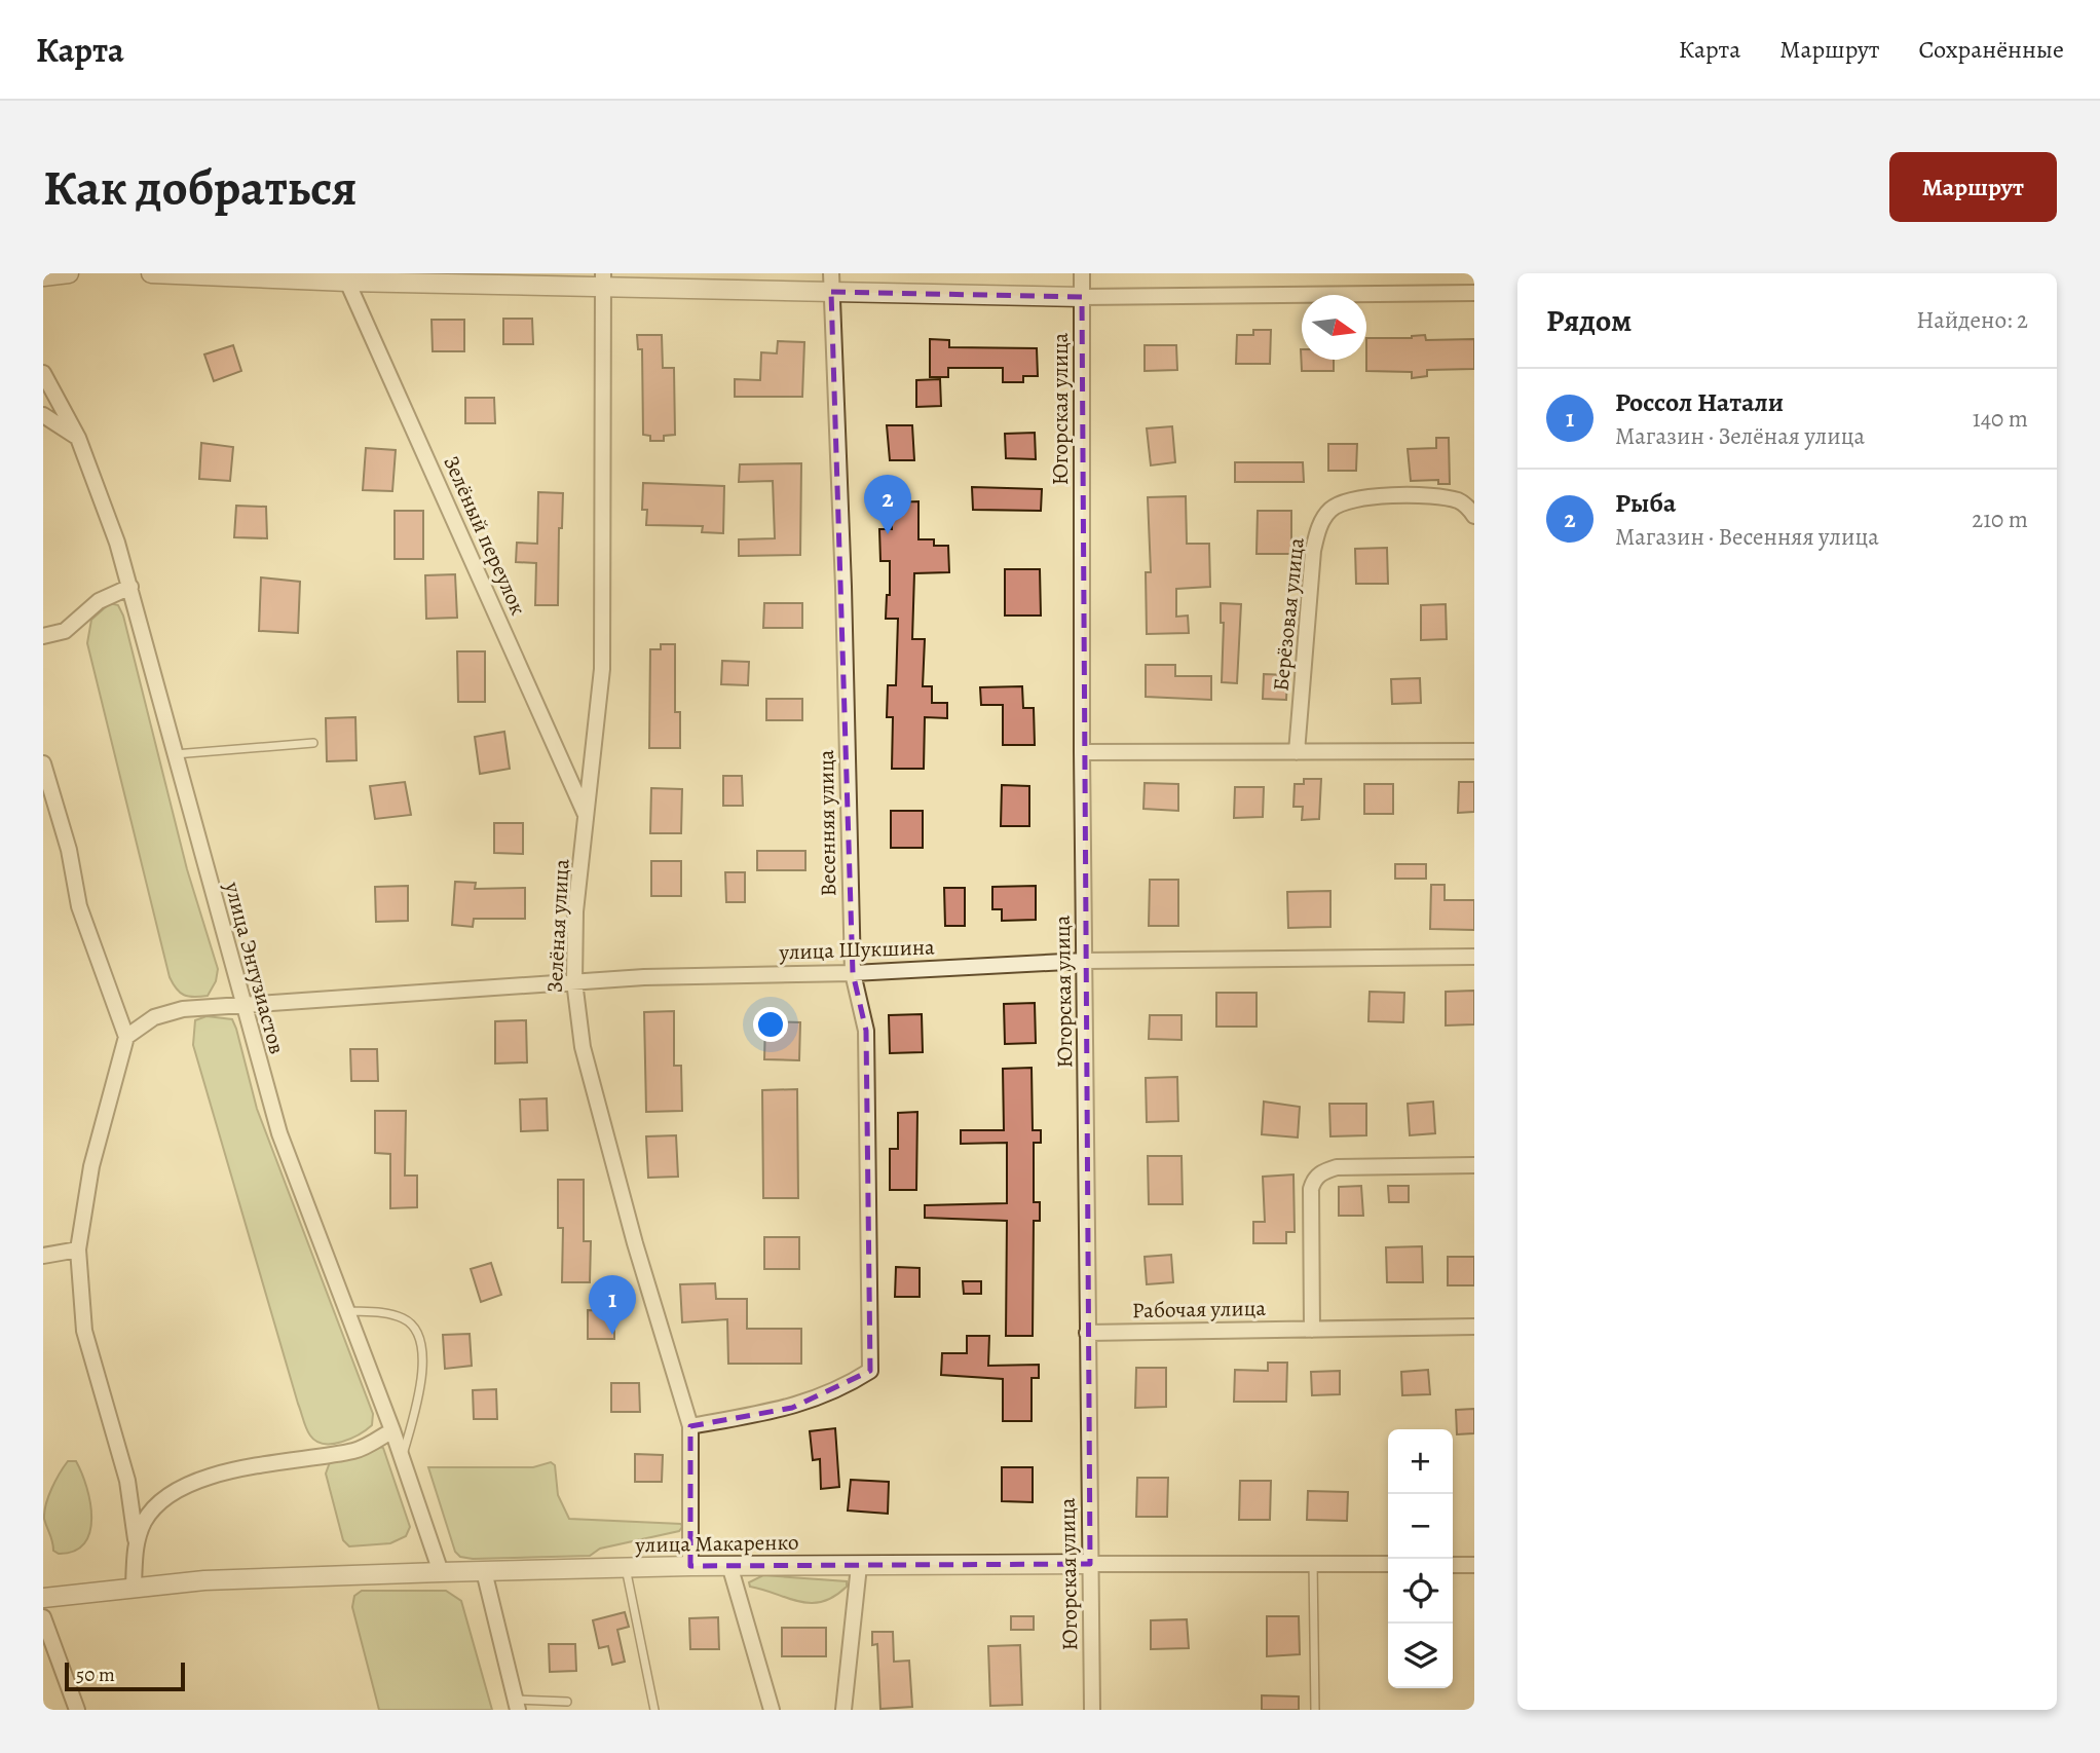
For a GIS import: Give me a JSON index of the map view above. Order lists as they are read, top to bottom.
{
  "streets": {
    "street": [
      "Югорская улица",
      "Зелёный переулок",
      "Берёзовая улица",
      "Весенняя улица",
      "Зелёная улица",
      "улица Шукшина",
      "улица Энтузиастов",
      "Рабочая улица",
      "улица Макаренко"
    ]
  },
  "crossings": [
    ["Югорская улица", "улица Шукшина"],
    ["Югорская улица", "Рабочая улица"],
    ["Югорская улица", "улица Макаренко"],
    ["Зелёный переулок", "Зелёная улица"],
    ["Весенняя улица", "Зелёная улица"],
    ["Весенняя улица", "улица Шукшина"],
    ["Зелёная улица", "улица Шукшина"],
    ["Зелёная улица", "улица Макаренко"],
    ["улица Шукшина", "улица Энтузиастов"],
    ["улица Энтузиастов", "улица Макаренко"]
  ],
  "scale_bar": "50 m",
  "north": "right",
  "page": {
    "header": "Карта",
    "nav": ["Карта", "Маршрут", "Сохранённые"],
    "buttons": "Маршрут",
    "title": "Как добраться",
    "heading": ["Рядом", "Найдено: 2"],
    "list": [
      {
        "mark": "1",
        "name": "Россол Натали",
        "note": "Магазин · Зелёная улица",
        "value": "140 m"
      },
      {
        "mark": "2",
        "name": "Рыба",
        "note": "Магазин · Весенняя улица",
        "value": "210 m"
      }
    ],
    "pins": ["2", "1"],
    "map_buttons": ["+", "−"],
    "scale": "50 m"
  }
}
